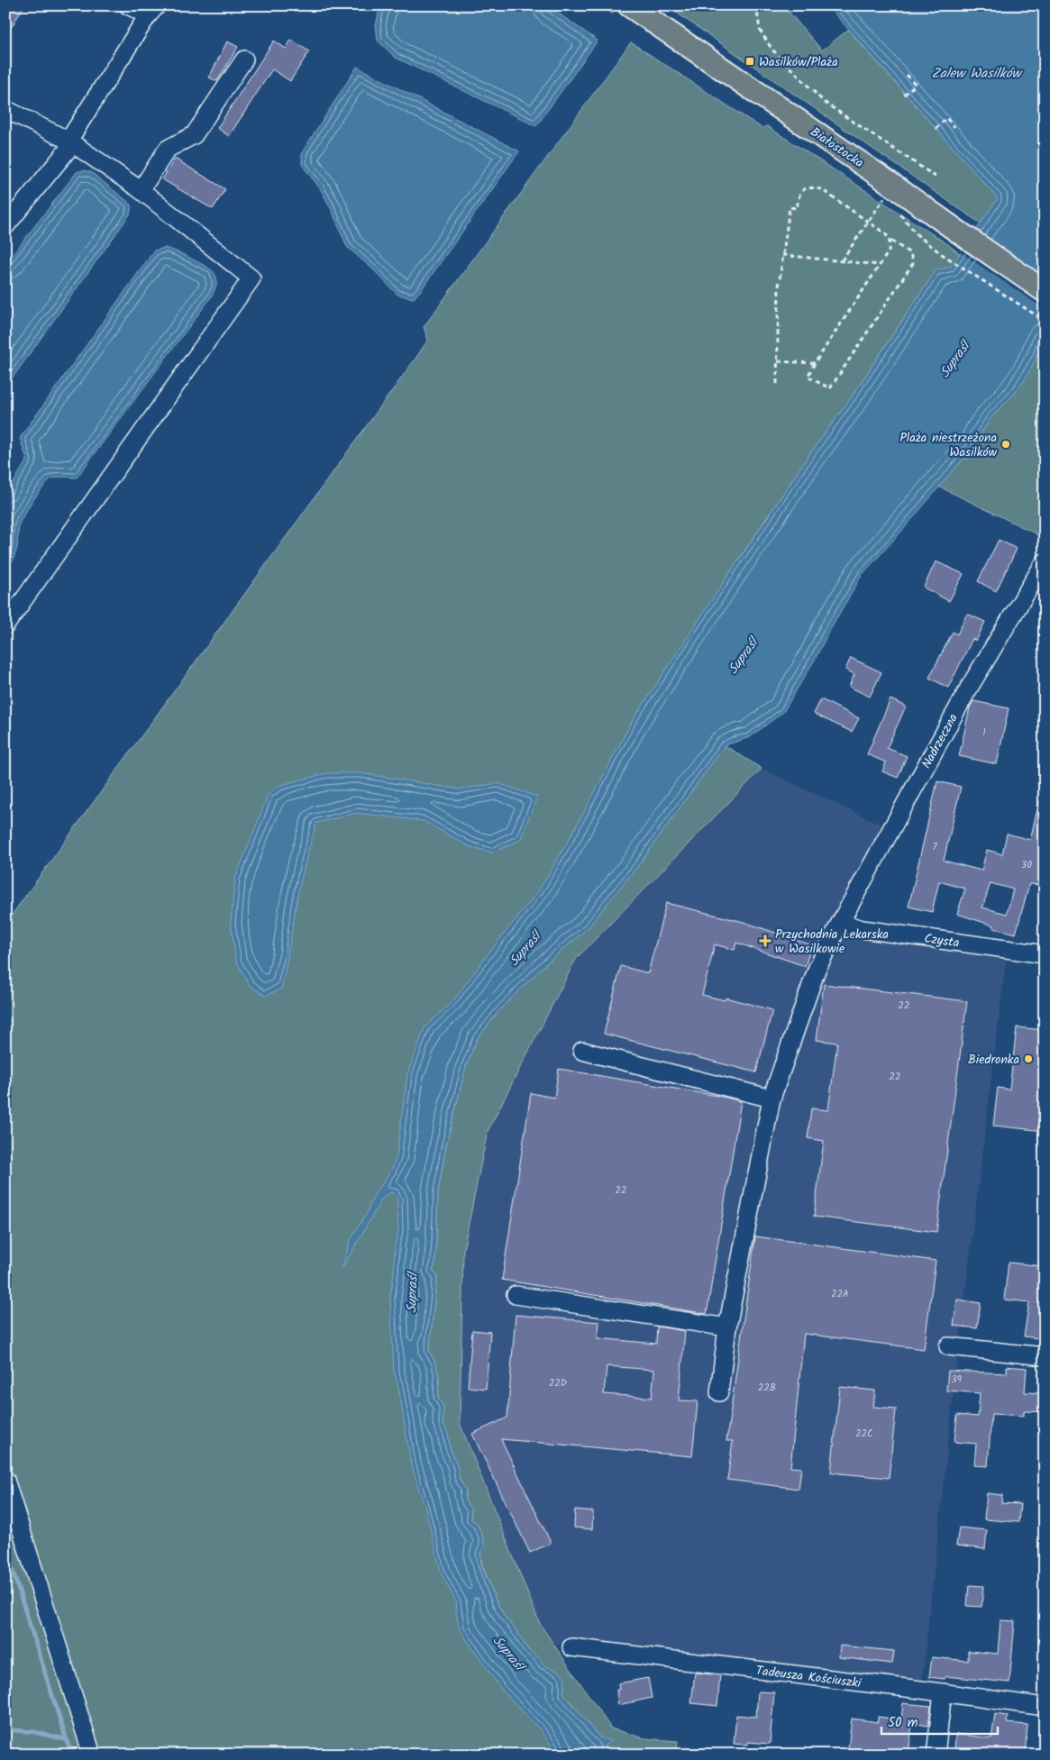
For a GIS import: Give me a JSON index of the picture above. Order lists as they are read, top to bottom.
{
  "streets": {
    "main road": ["Białostocka"],
    "street": ["Nadrzeczna", "Czysta", "Tadeusza Kościuszki"]
  },
  "crossings": [
    ["Nadrzeczna", "Czysta"]
  ],
  "water": ["Zalew Wasilków", "Supraśl"],
  "places": {
    "transit": ["Wasilków/Plaża"],
    "other": ["Plaża niestrzeżona Wasilków", "Biedronka"],
    "health": ["Przychodnia Lekarska w Wasilkowie"]
  },
  "house_numbers": [
    "1",
    "7",
    "30",
    "22",
    "22",
    "22",
    "22A",
    "39",
    "22D",
    "22B",
    "22C"
  ],
  "scale_bar": "50 m"
}
